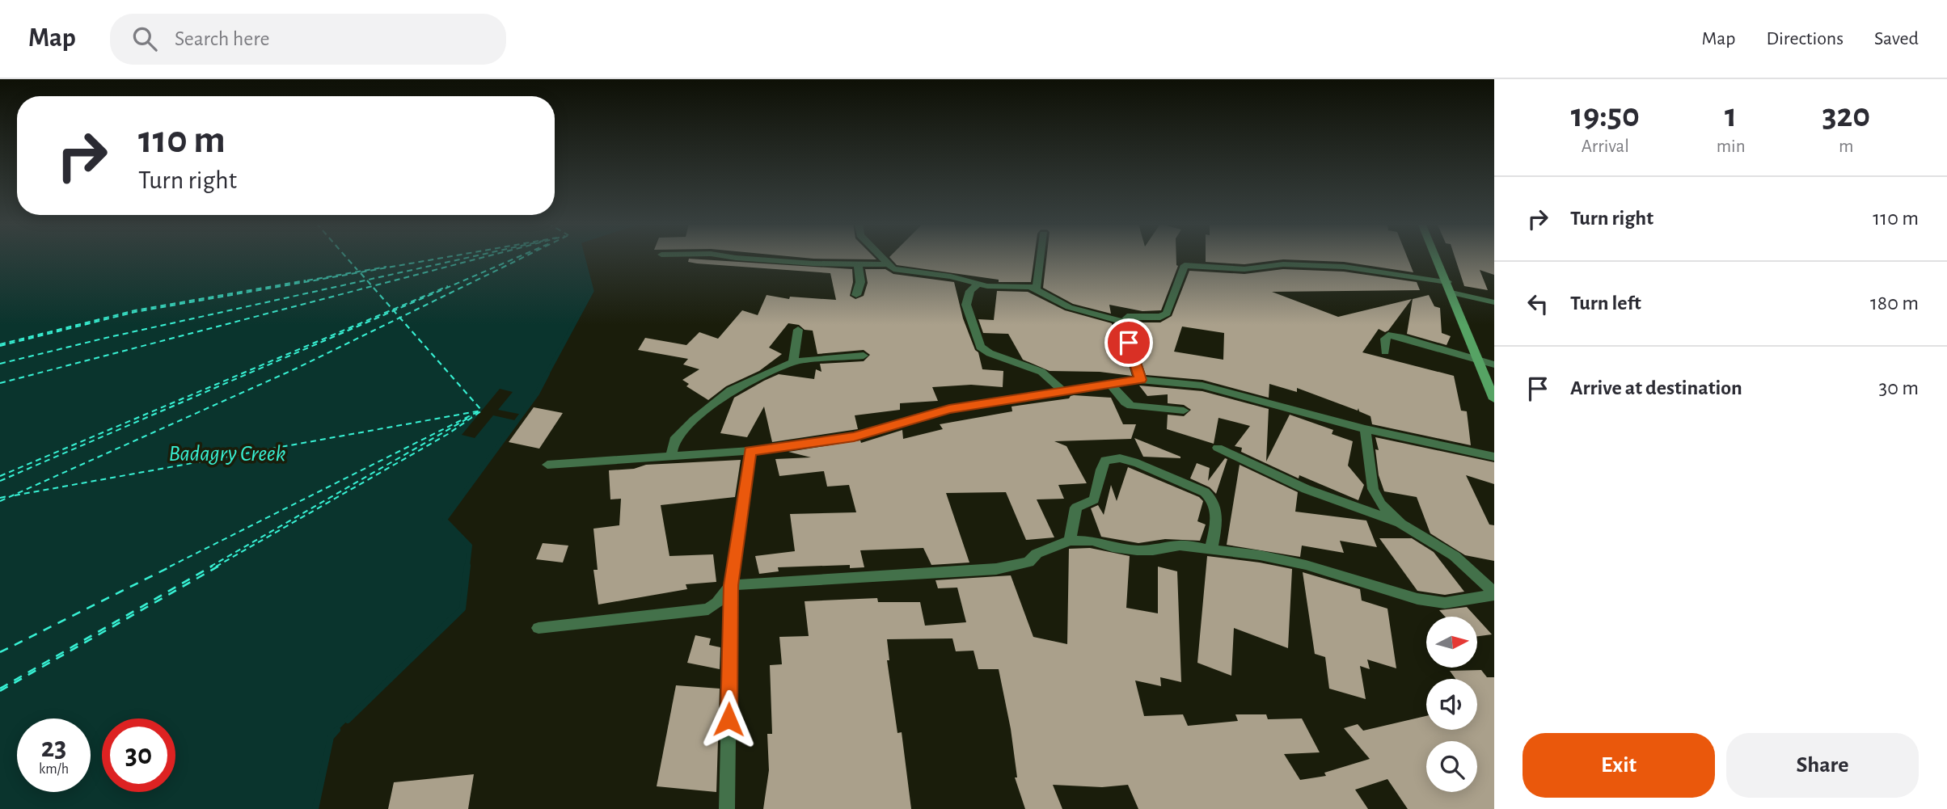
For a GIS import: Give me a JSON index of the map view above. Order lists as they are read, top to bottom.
{
  "water": ["Badagry Creek"],
  "north": "right",
  "page": {
    "header": "Map",
    "search": "Search here",
    "nav": ["Map", "Directions", "Saved"],
    "eta": [
      "19:50",
      "Arrival",
      "1",
      "min",
      "320",
      "m"
    ],
    "turn": ["110 m", "Turn right"],
    "list": [
      {
        "name": "Turn right",
        "value": "110 m"
      },
      {
        "name": "Turn left",
        "value": "180 m"
      },
      {
        "name": "Arrive at destination",
        "value": "30 m"
      }
    ],
    "speed": "23 km/h",
    "limit": "30",
    "buttons": ["Exit", "Share"]
  }
}
